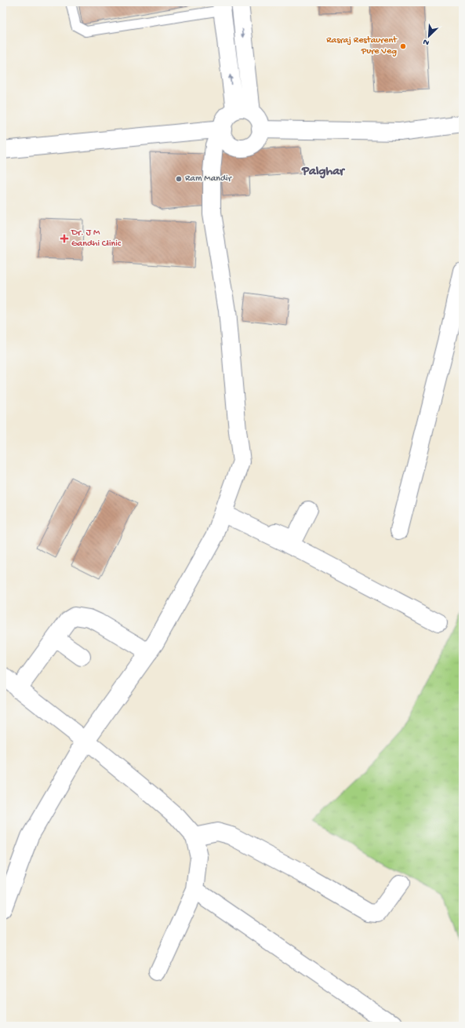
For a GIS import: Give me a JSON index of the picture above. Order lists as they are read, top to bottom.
{
  "districts": ["Palghar"],
  "places": {
    "other": ["Rasraj Restaurent Pure Veg", "Ram Mandir"],
    "health": ["Dr. J M Gandhi Clinic"]
  },
  "north": "bottom left"
}
